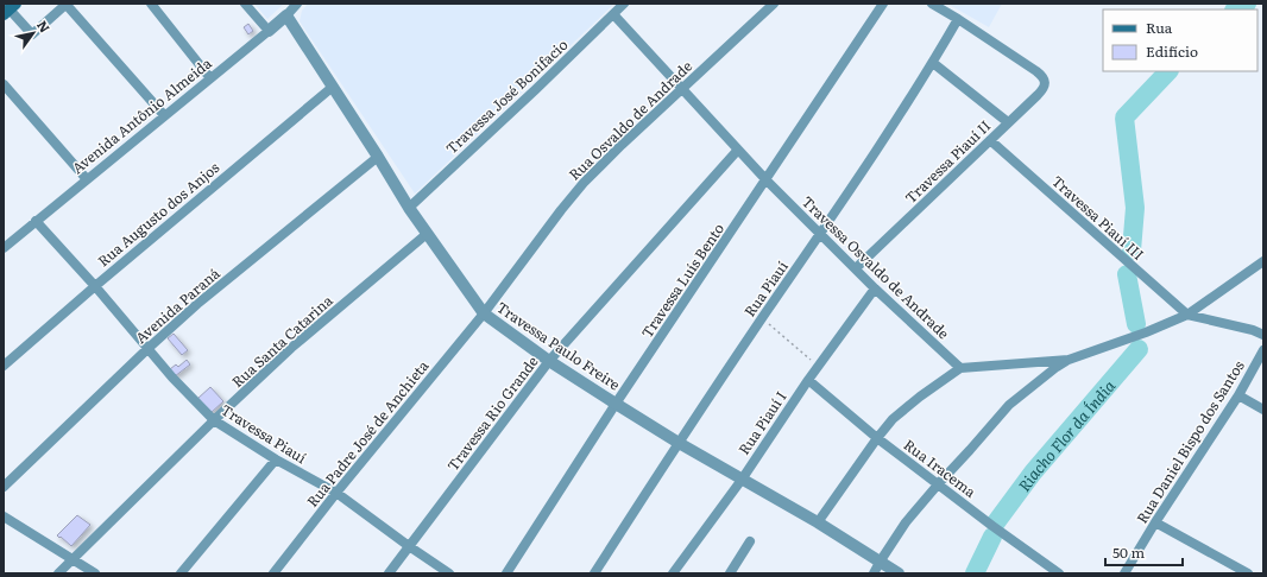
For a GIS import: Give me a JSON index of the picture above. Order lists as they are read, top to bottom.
{
  "streets": {
    "street": [
      "Travessa José Bonifacio",
      "Avenida Antônio Almeida",
      "Rua Osvaldo de Andrade",
      "Travessa Piauí II",
      "Rua Augusto dos Anjos",
      "Travessa Piauí III",
      "Travessa Osvaldo de Andrade",
      "Travessa Luís Bento",
      "Rua Piauí",
      "Avenida Paraná",
      "Rua Santa Catarina",
      "Travessa Paulo Freire",
      "Travessa Rio Grande",
      "Rua Piauí I",
      "Travessa Piauí",
      "Rua Padre José de Anchieta",
      "Rua Daniel Bispo dos Santos",
      "Rua Iracema"
    ]
  },
  "crossings": [
    ["Travessa José Bonifacio", "Travessa Osvaldo de Andrade"],
    ["Travessa José Bonifacio", "Travessa Paulo Freire"],
    ["Avenida Antônio Almeida", "Travessa Paulo Freire"],
    ["Avenida Antônio Almeida", "Travessa Piauí"],
    ["Rua Osvaldo de Andrade", "Travessa Osvaldo de Andrade"],
    ["Rua Osvaldo de Andrade", "Travessa Paulo Freire"],
    ["Rua Osvaldo de Andrade", "Rua Padre José de Anchieta"],
    ["Travessa Piauí II", "Travessa Piauí III"],
    ["Travessa Piauí II", "Travessa Osvaldo de Andrade"],
    ["Travessa Piauí II", "Rua Piauí"],
    ["Rua Augusto dos Anjos", "Travessa Paulo Freire"],
    ["Rua Augusto dos Anjos", "Travessa Piauí"],
    ["Travessa Osvaldo de Andrade", "Travessa Luís Bento"],
    ["Travessa Osvaldo de Andrade", "Rua Piauí"],
    ["Travessa Osvaldo de Andrade", "Travessa Rio Grande"],
    ["Travessa Osvaldo de Andrade", "Rua Piauí I"],
    ["Travessa Luís Bento", "Travessa Paulo Freire"],
    ["Rua Piauí", "Travessa Paulo Freire"],
    ["Avenida Paraná", "Travessa Paulo Freire"],
    ["Avenida Paraná", "Travessa Piauí"],
    ["Rua Santa Catarina", "Travessa Paulo Freire"],
    ["Rua Santa Catarina", "Travessa Piauí"],
    ["Travessa Paulo Freire", "Travessa Rio Grande"],
    ["Travessa Paulo Freire", "Rua Piauí I"],
    ["Travessa Paulo Freire", "Rua Padre José de Anchieta"],
    ["Travessa Rio Grande", "Travessa Piauí"],
    ["Rua Piauí I", "Rua Iracema"],
    ["Travessa Piauí", "Rua Padre José de Anchieta"]
  ],
  "water": ["Riacho Flor da Índia"],
  "legend": ["Rua", "Edifício"],
  "scale_bar": "50 m",
  "north": "top right"
}
